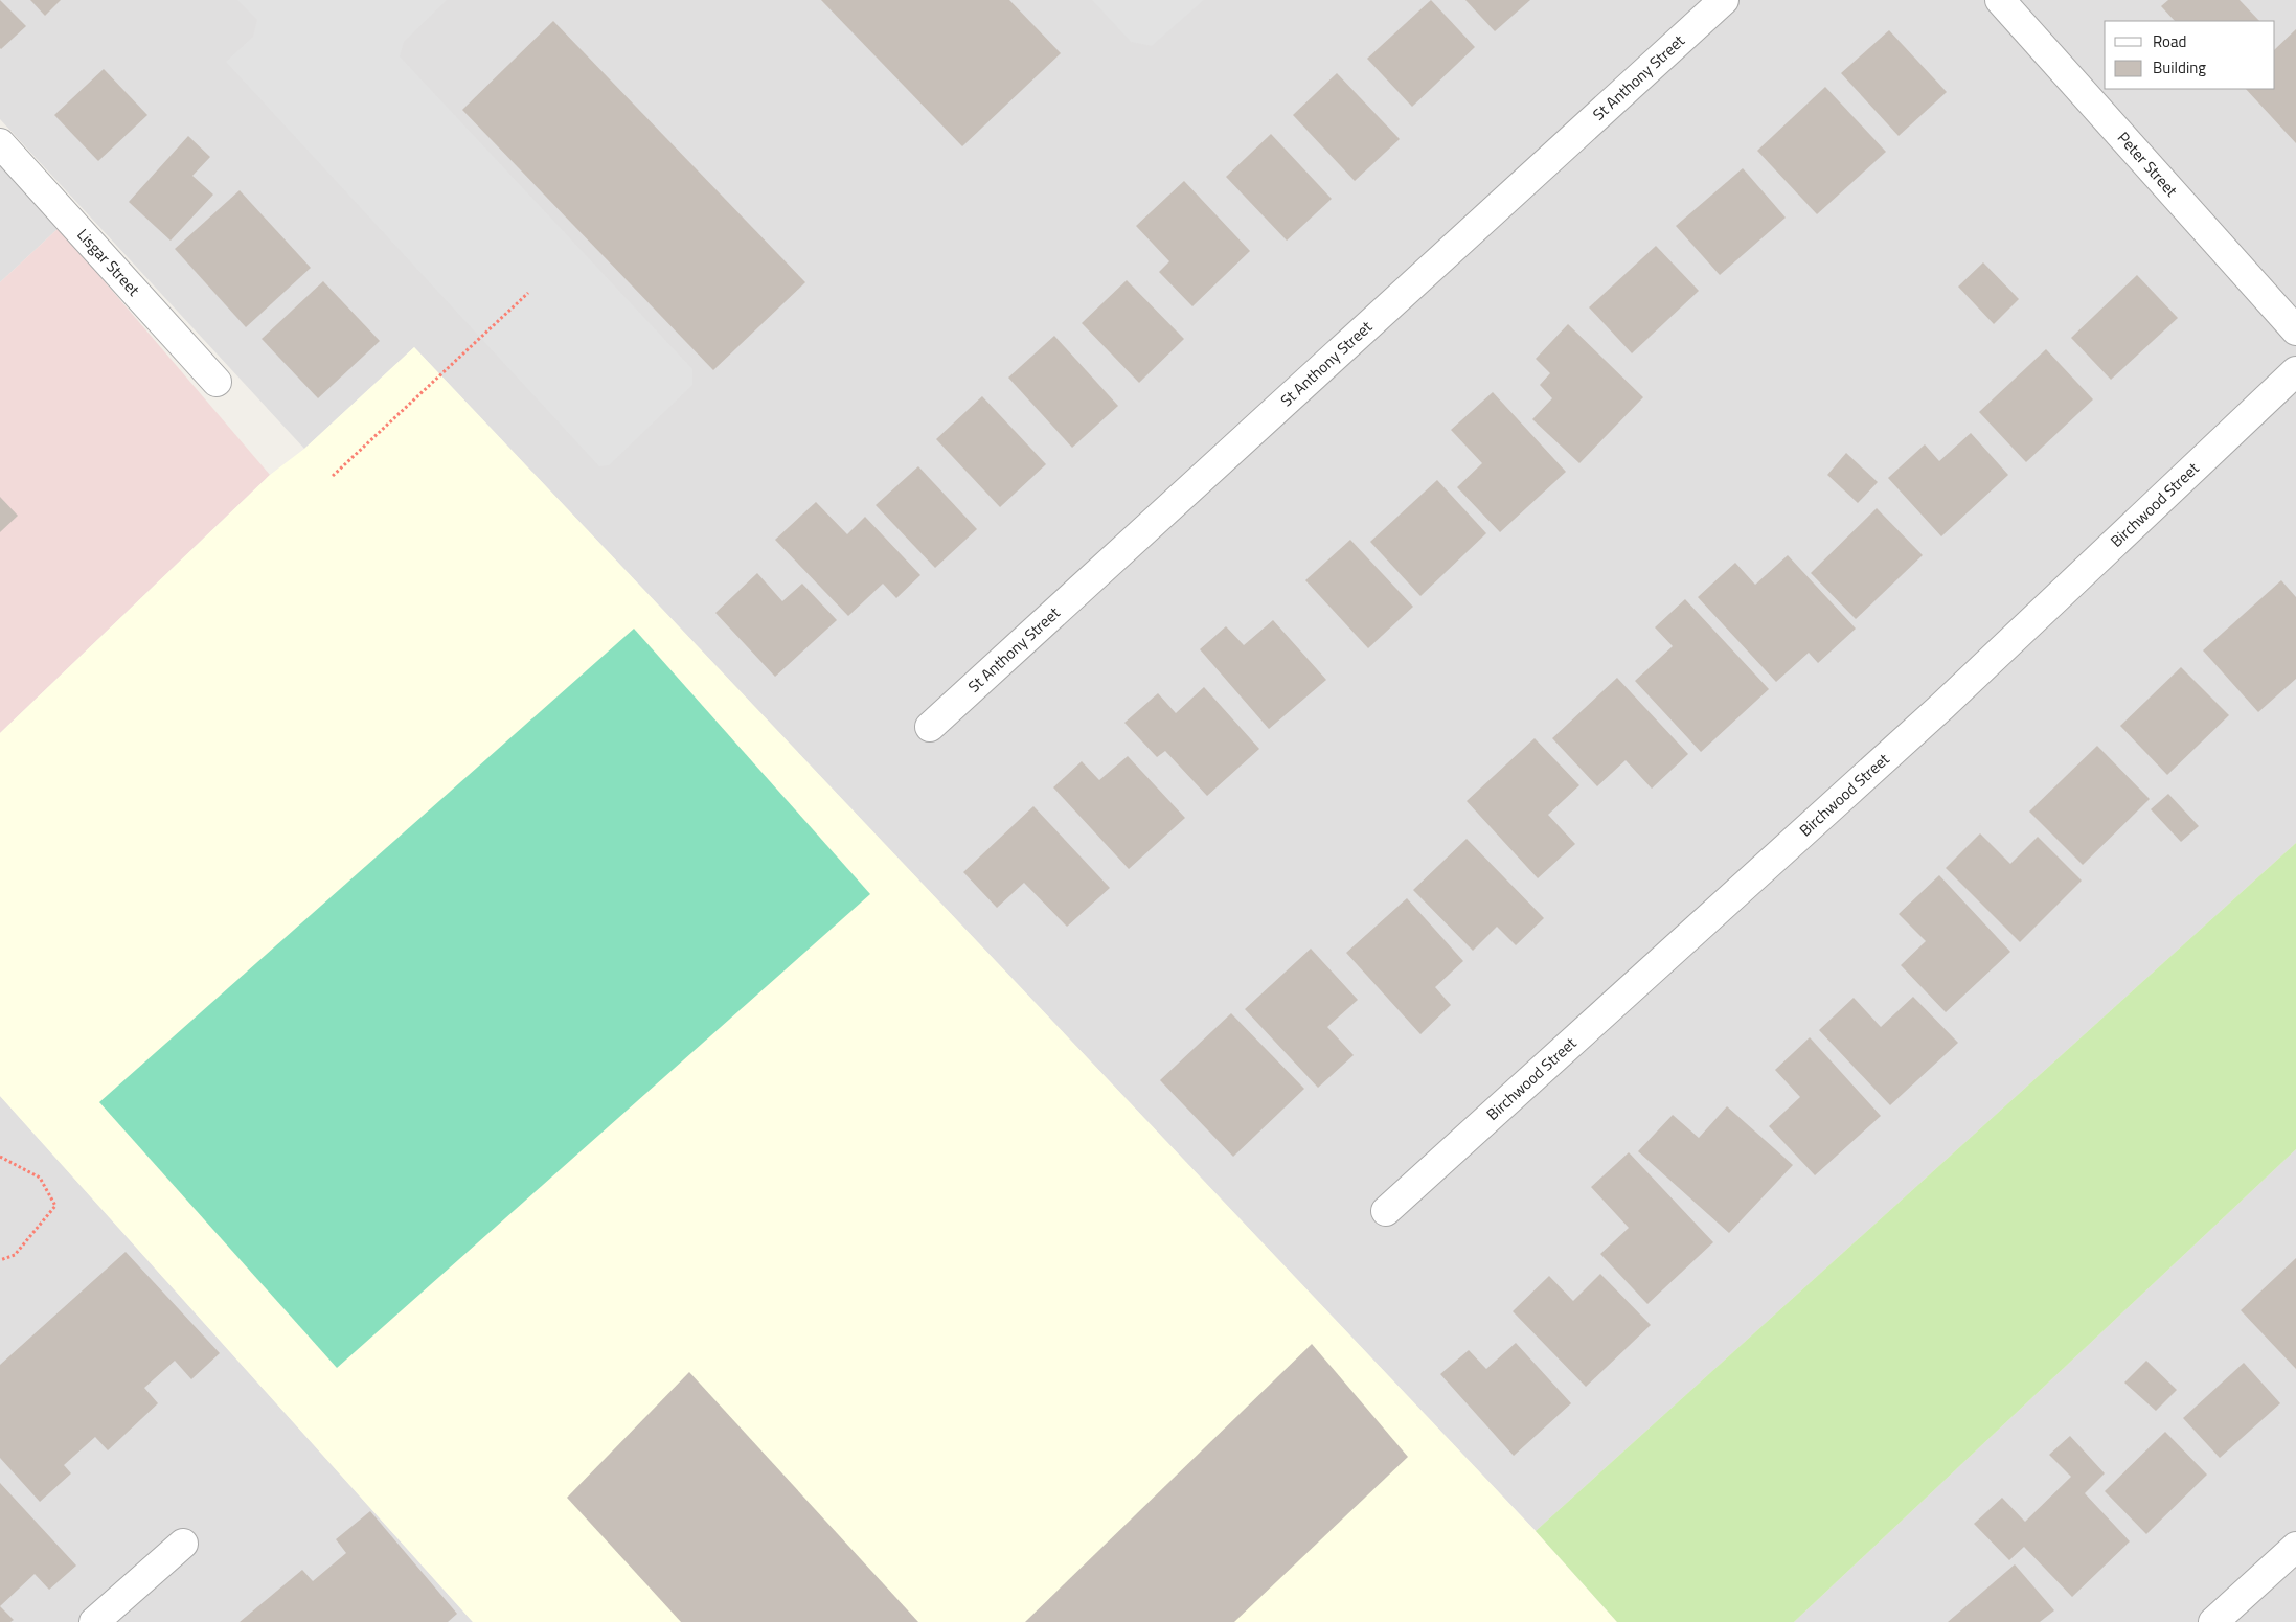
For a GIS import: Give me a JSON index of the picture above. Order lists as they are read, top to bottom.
{
  "streets": {
    "street": [
      "St Anthony Street",
      "Peter Street",
      "Lisgar Street",
      "Birchwood Street"
    ]
  },
  "legend": ["Road", "Building"]
}
